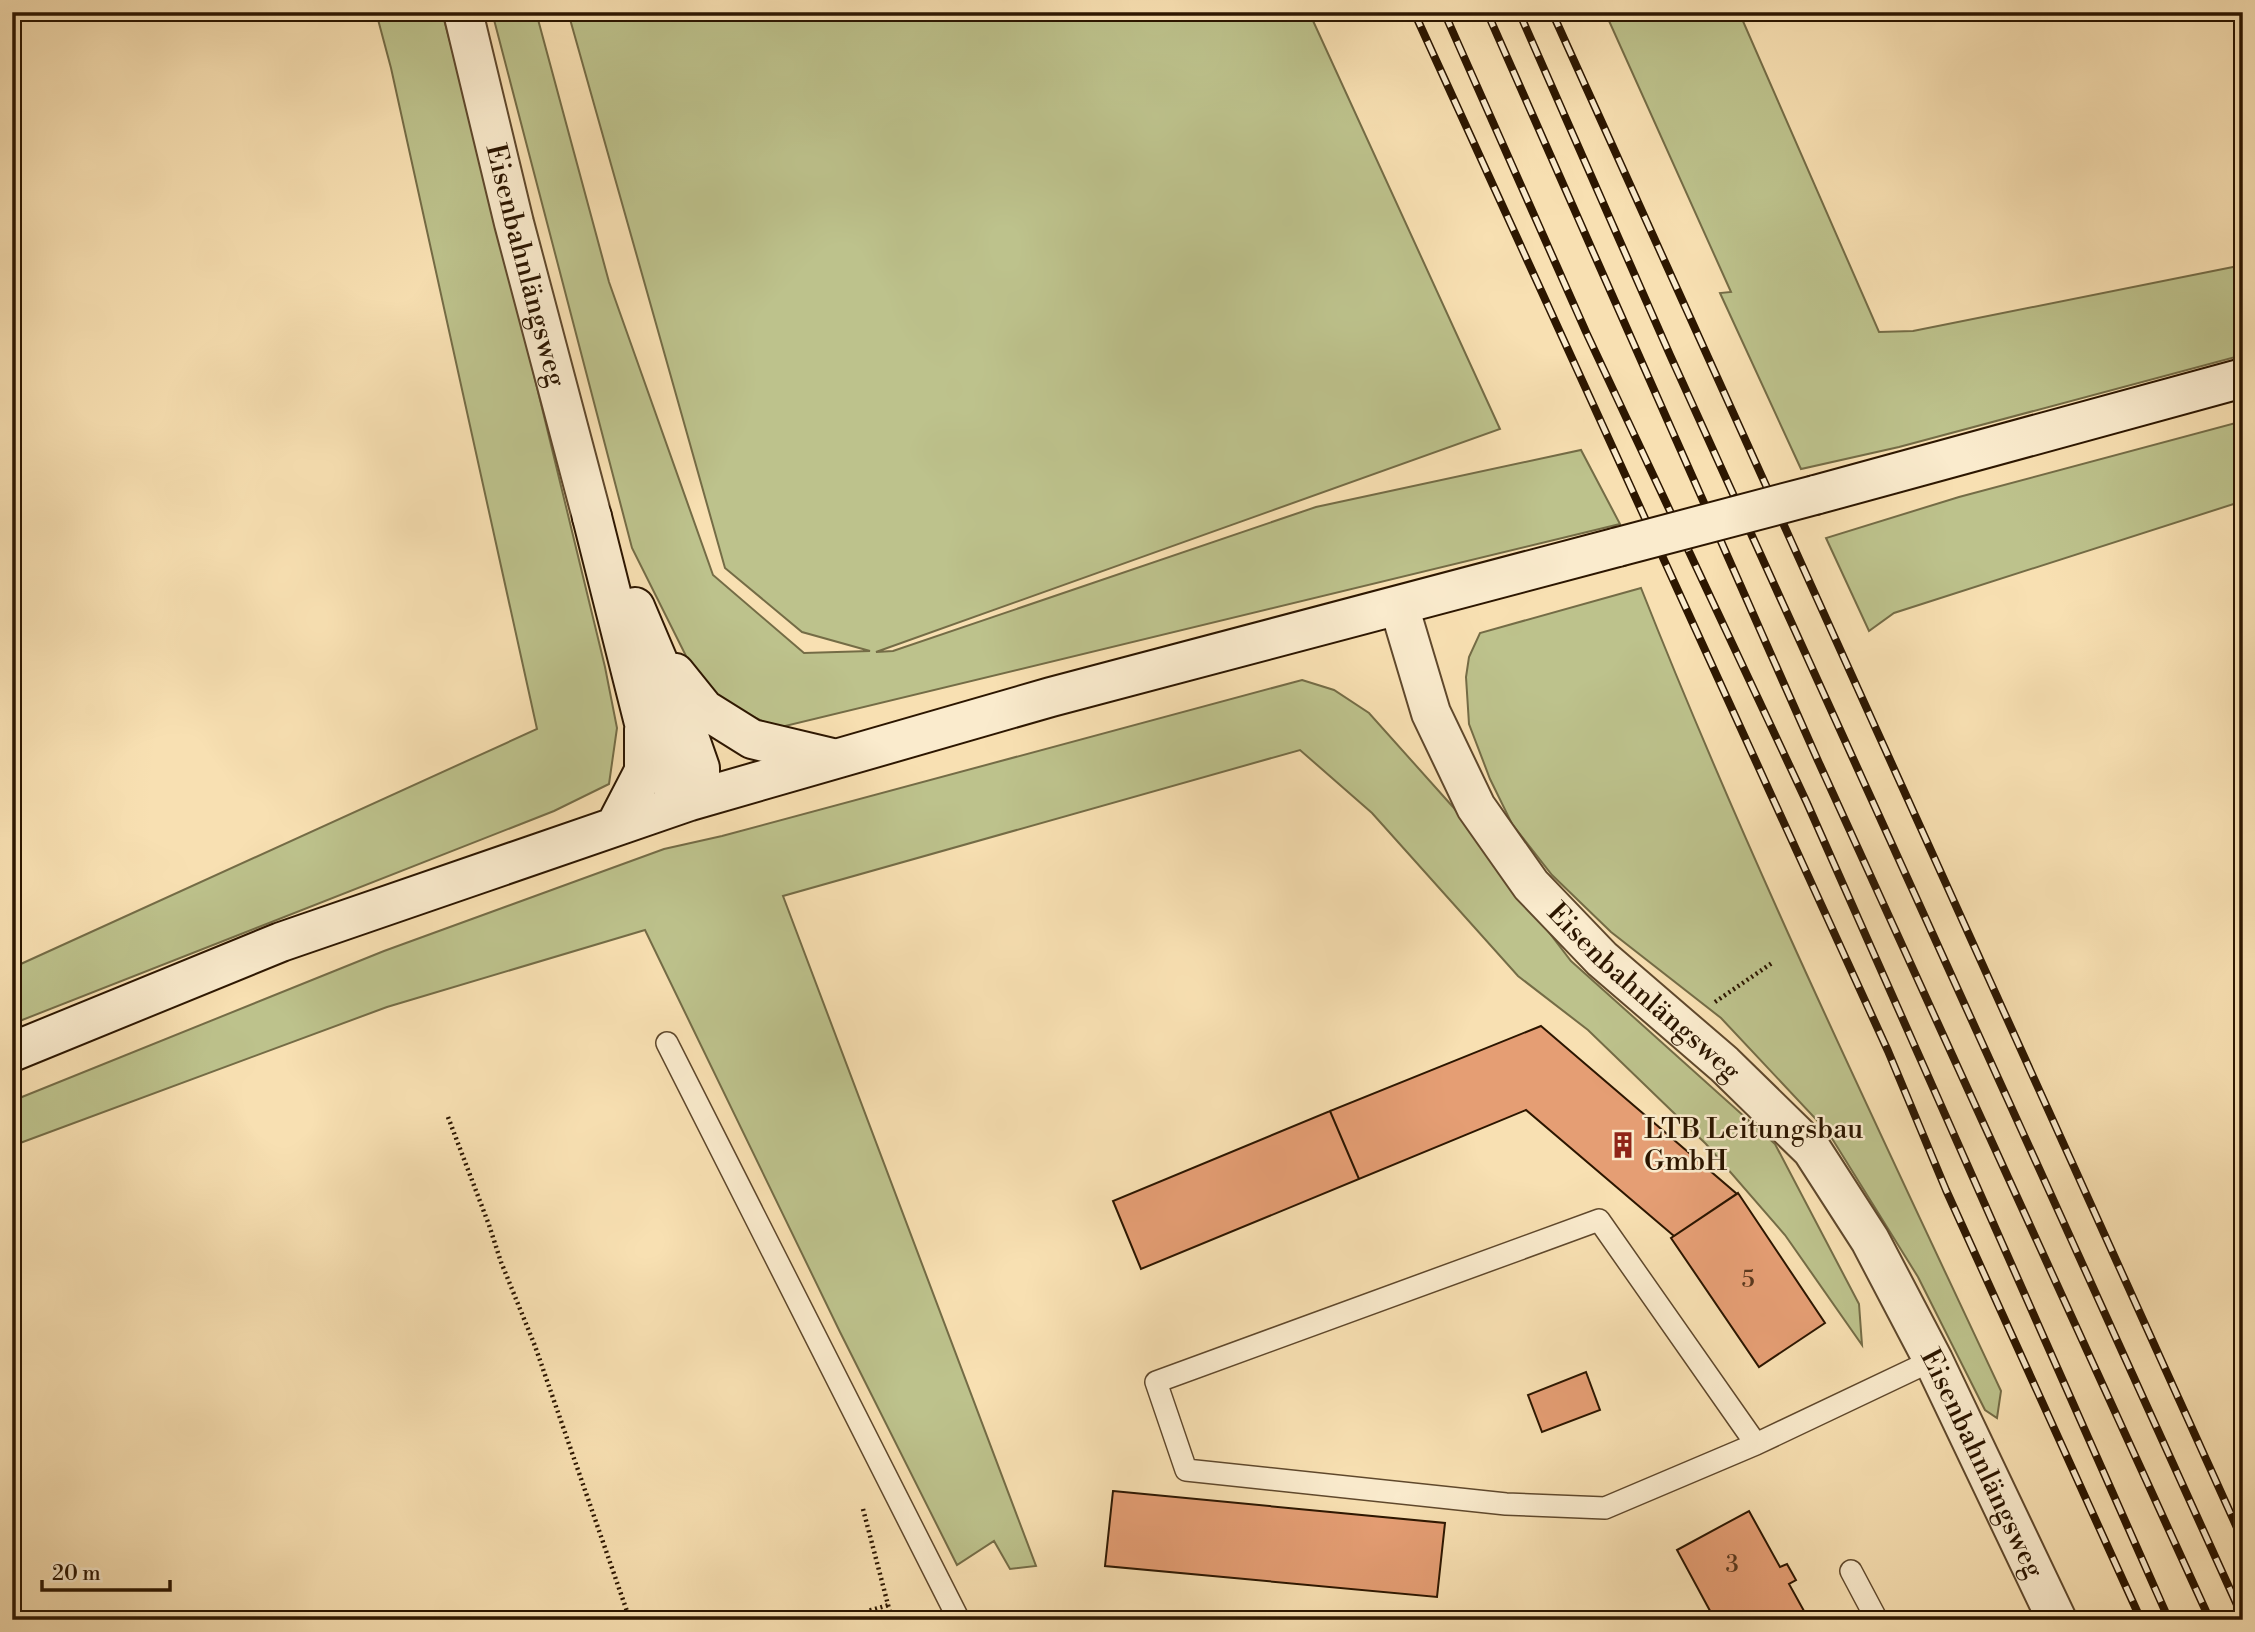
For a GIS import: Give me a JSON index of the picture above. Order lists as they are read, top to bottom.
{
  "streets": {
    "street": ["Eisenbahnlängsweg"]
  },
  "places": {
    "building": ["LTB Leitungsbau GmbH"]
  },
  "house_numbers": ["5", "3"],
  "scale_bar": "20 m"
}
